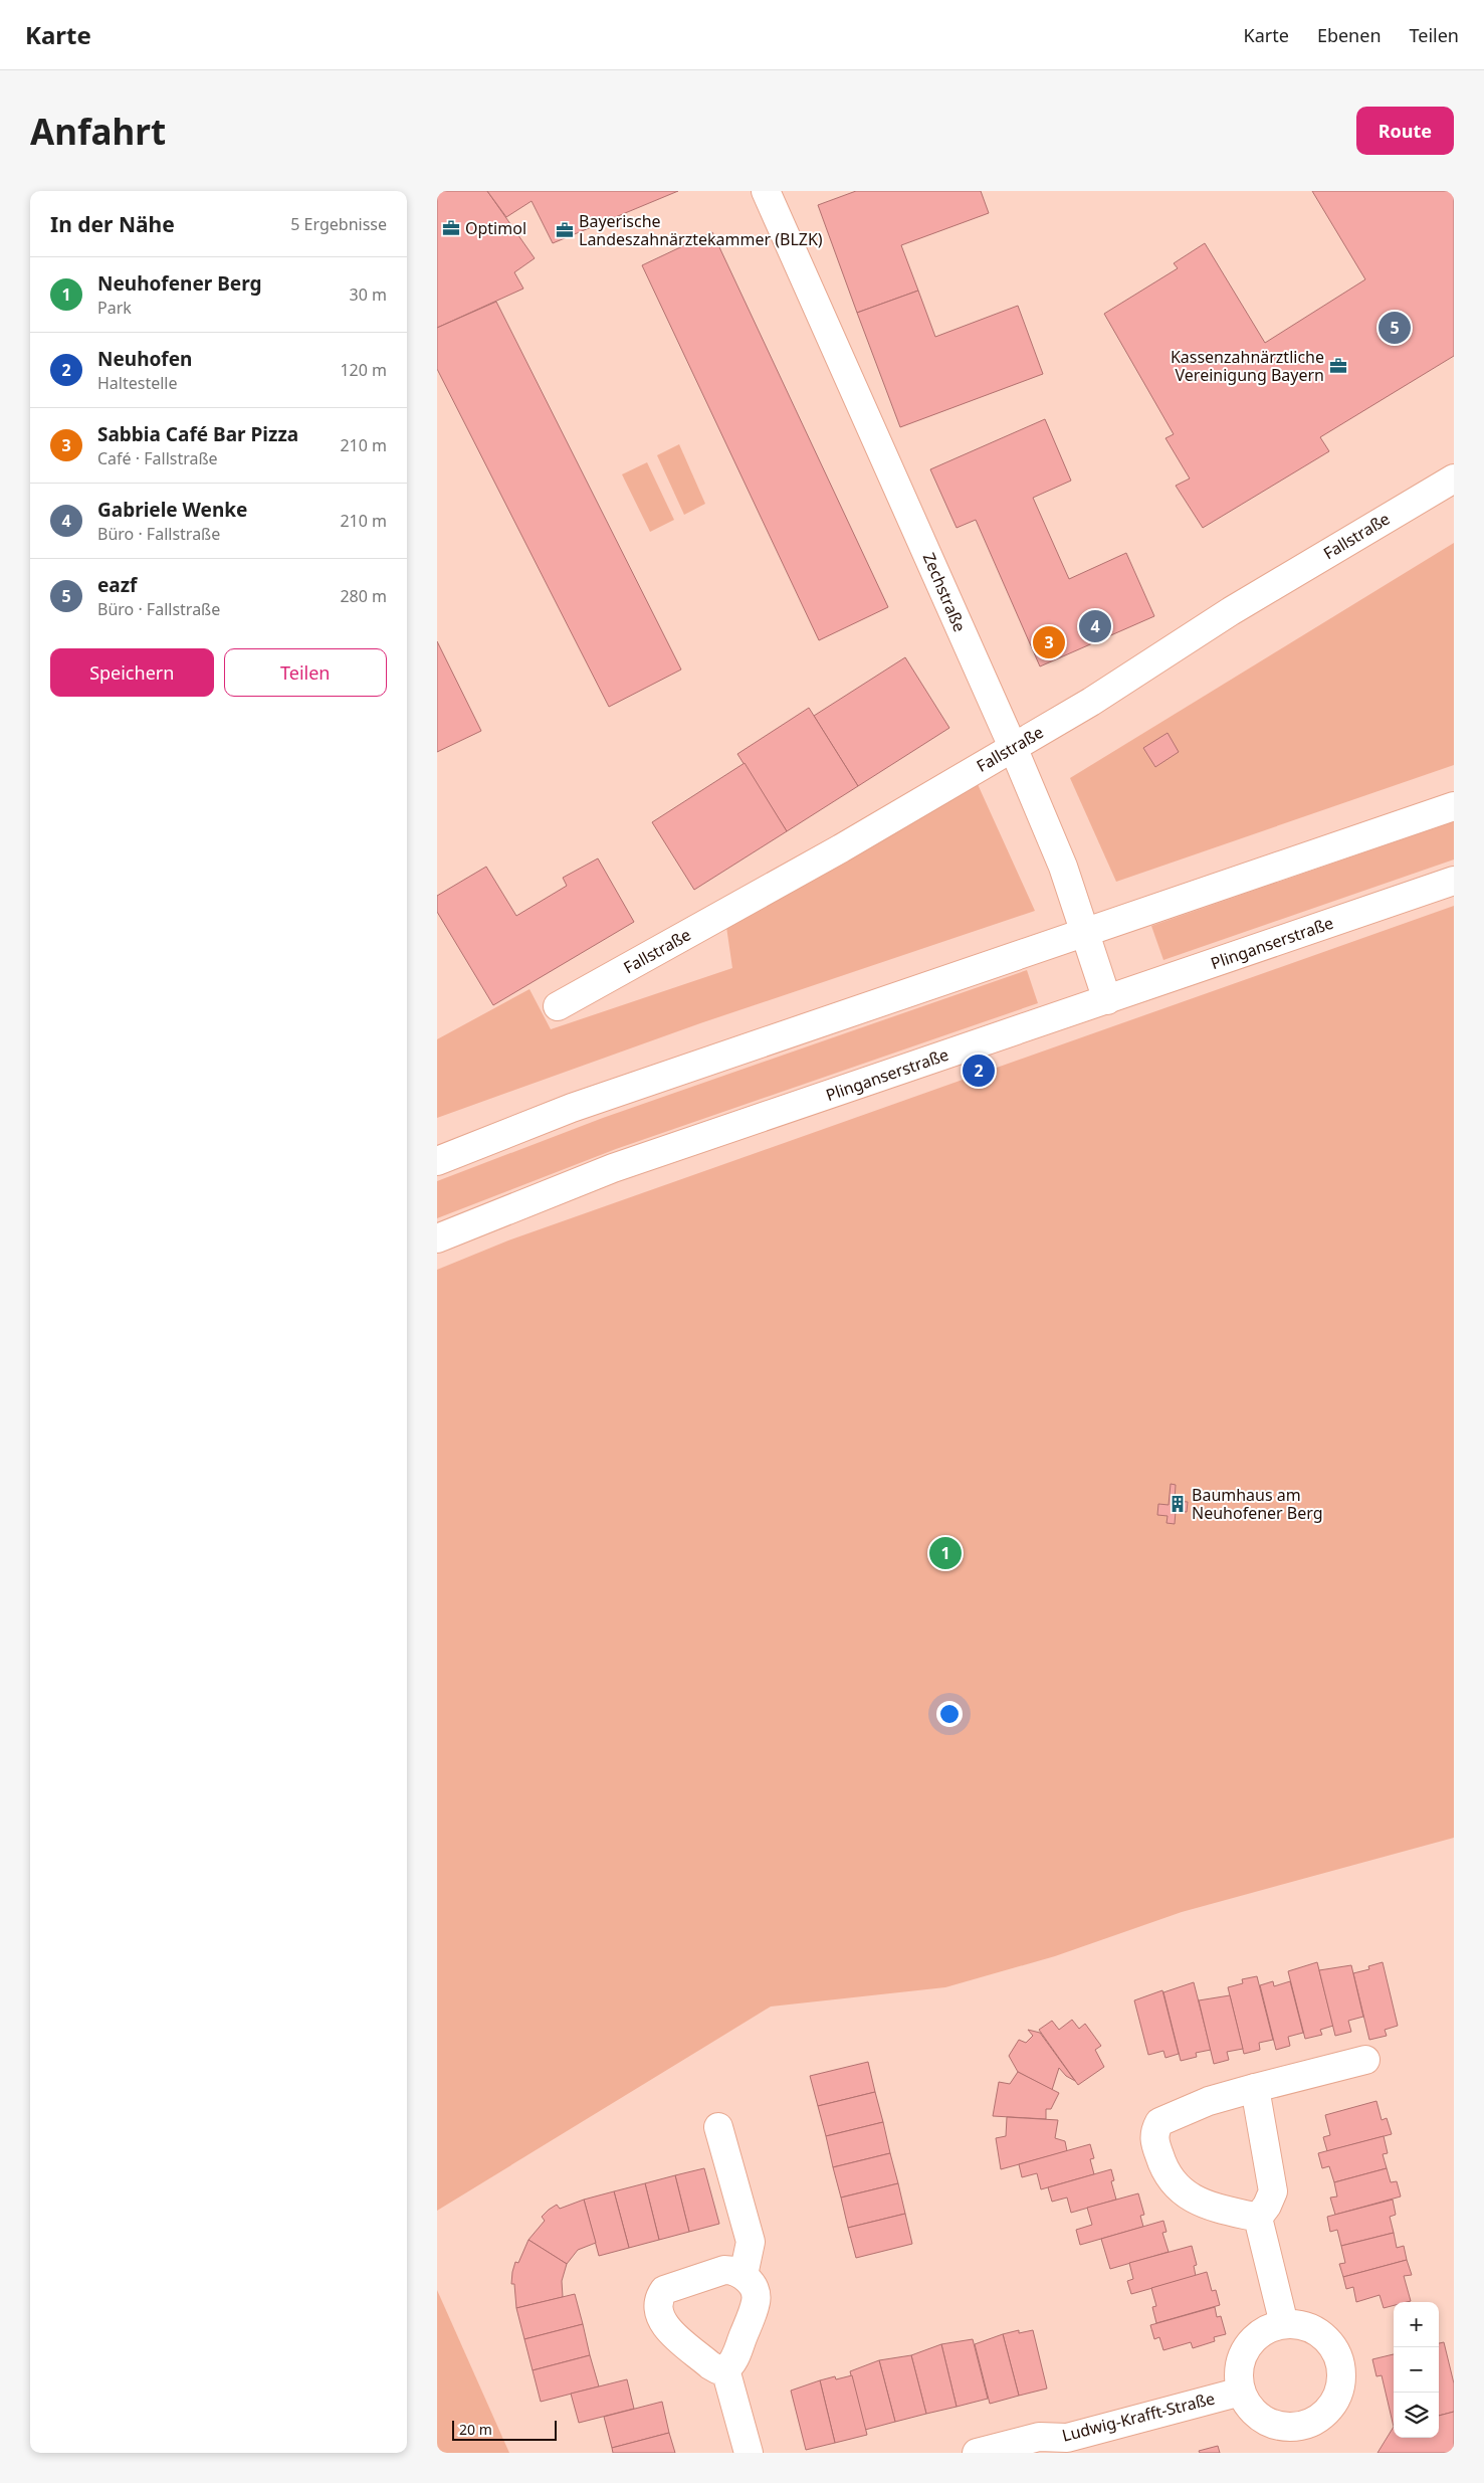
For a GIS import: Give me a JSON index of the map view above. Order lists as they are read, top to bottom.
{
  "streets": {
    "street": [
      "Fallstraße",
      "Zechstraße",
      "Plinganserstraße",
      "Ludwig-Krafft-Straße"
    ]
  },
  "crossings": [
    ["Fallstraße", "Zechstraße"],
    ["Zechstraße", "Plinganserstraße"]
  ],
  "places": {
    "office": ["Optimol", "Bayerische Landeszahnärztekammer (BLZK)", "Kassenzahnärztliche Vereinigung Bayern"],
    "building": ["Baumhaus am Neuhofener Berg"]
  },
  "scale_bar": "20 m",
  "page": {
    "header": "Karte",
    "nav": ["Karte", "Ebenen", "Teilen"],
    "buttons": [
      "Route",
      ["Speichern", "Teilen"]
    ],
    "title": "Anfahrt",
    "heading": ["In der Nähe", "5 Ergebnisse"],
    "list": [
      {
        "mark": "1",
        "name": "Neuhofener Berg",
        "note": "Park",
        "value": "30 m"
      },
      {
        "mark": "2",
        "name": "Neuhofen",
        "note": "Haltestelle",
        "value": "120 m"
      },
      {
        "mark": "3",
        "name": "Sabbia Café Bar Pizza",
        "note": "Café · Fallstraße",
        "value": "210 m"
      },
      {
        "mark": "4",
        "name": "Gabriele Wenke",
        "note": "Büro · Fallstraße",
        "value": "210 m"
      },
      {
        "mark": "5",
        "name": "eazf",
        "note": "Büro · Fallstraße",
        "value": "280 m"
      }
    ],
    "pins": [
      "5",
      "4",
      "3",
      "2",
      "1"
    ],
    "map_buttons": ["+", "−"],
    "scale": "20 m"
  }
}
